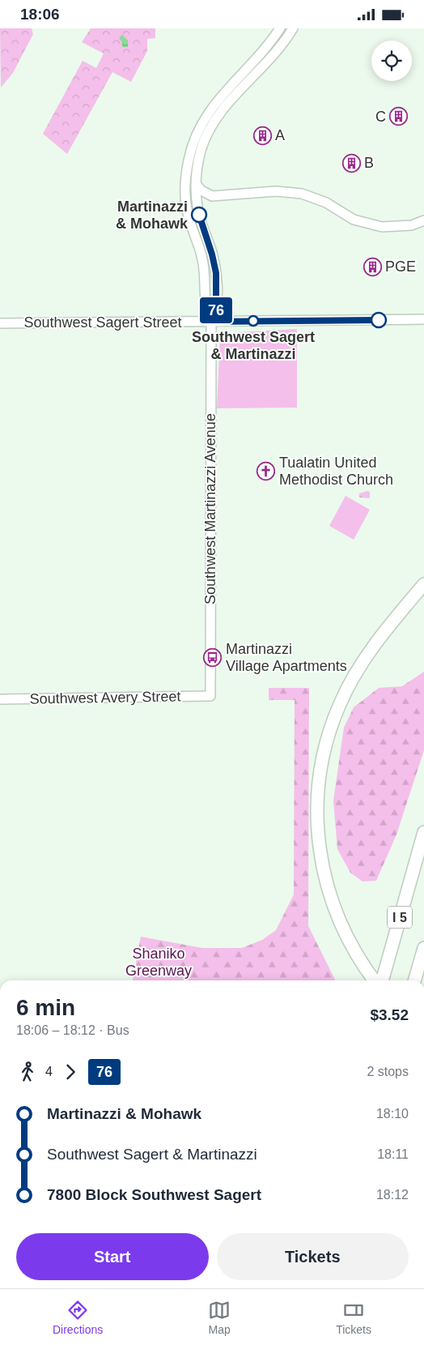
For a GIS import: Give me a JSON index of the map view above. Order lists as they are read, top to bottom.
{
  "streets": {
    "highway": ["I 5"],
    "street": ["Southwest Sagert Street", "Southwest Martinazzi Avenue", "Southwest Avery Street"]
  },
  "crossings": [
    ["Southwest Sagert Street", "Southwest Martinazzi Avenue"],
    ["Southwest Martinazzi Avenue", "Southwest Avery Street"]
  ],
  "parks": ["Shaniko Greenway"],
  "places": {
    "building": [
      "C",
      "A",
      "B",
      "PGE"
    ],
    "other": ["Martinazzi & Mohawk", "Southwest Sagert & Martinazzi"],
    "church": ["Tualatin United Methodist Church"],
    "bus stop": ["Martinazzi Village Apartments"]
  },
  "lines": ["bus line 76"],
  "page": {
    "status": "18:06",
    "on_map": "76",
    "heading": ["6 min", "18:06 – 18:12 · Bus", "$3.52"],
    "legs": ["4", "76", "2 stops"],
    "list": [
      {
        "name": "Martinazzi & Mohawk",
        "value": "18:10"
      },
      {
        "name": "Southwest Sagert & Martinazzi",
        "value": "18:11"
      },
      {
        "name": "7800 Block Southwest Sagert",
        "value": "18:12"
      }
    ],
    "buttons": ["Start", "Tickets"],
    "tabs": ["Directions", "Map", "Tickets"]
  }
}
